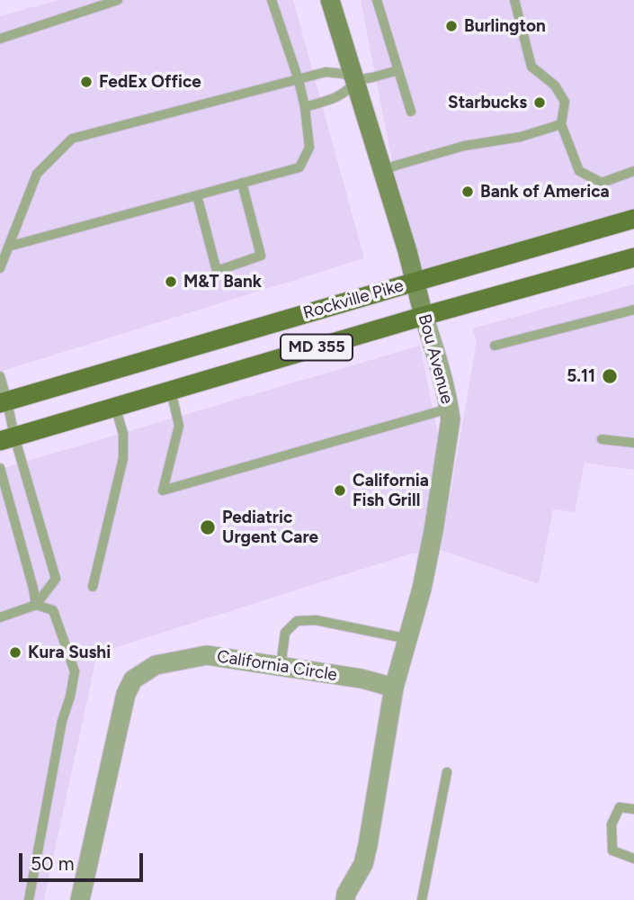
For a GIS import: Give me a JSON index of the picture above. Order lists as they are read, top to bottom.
{
  "streets": {
    "main road": ["Rockville Pike", "MD 355"],
    "street": ["Bou Avenue", "California Circle"]
  },
  "crossings": [
    ["Rockville Pike", "Bou Avenue"],
    ["Bou Avenue", "California Circle"]
  ],
  "places": [
    "Burlington",
    "FedEx Office",
    "Starbucks",
    "Bank of America",
    "M&T Bank",
    "5.11",
    "California Fish Grill",
    "Pediatric Urgent Care",
    "Kura Sushi"
  ],
  "scale_bar": "50 m"
}
